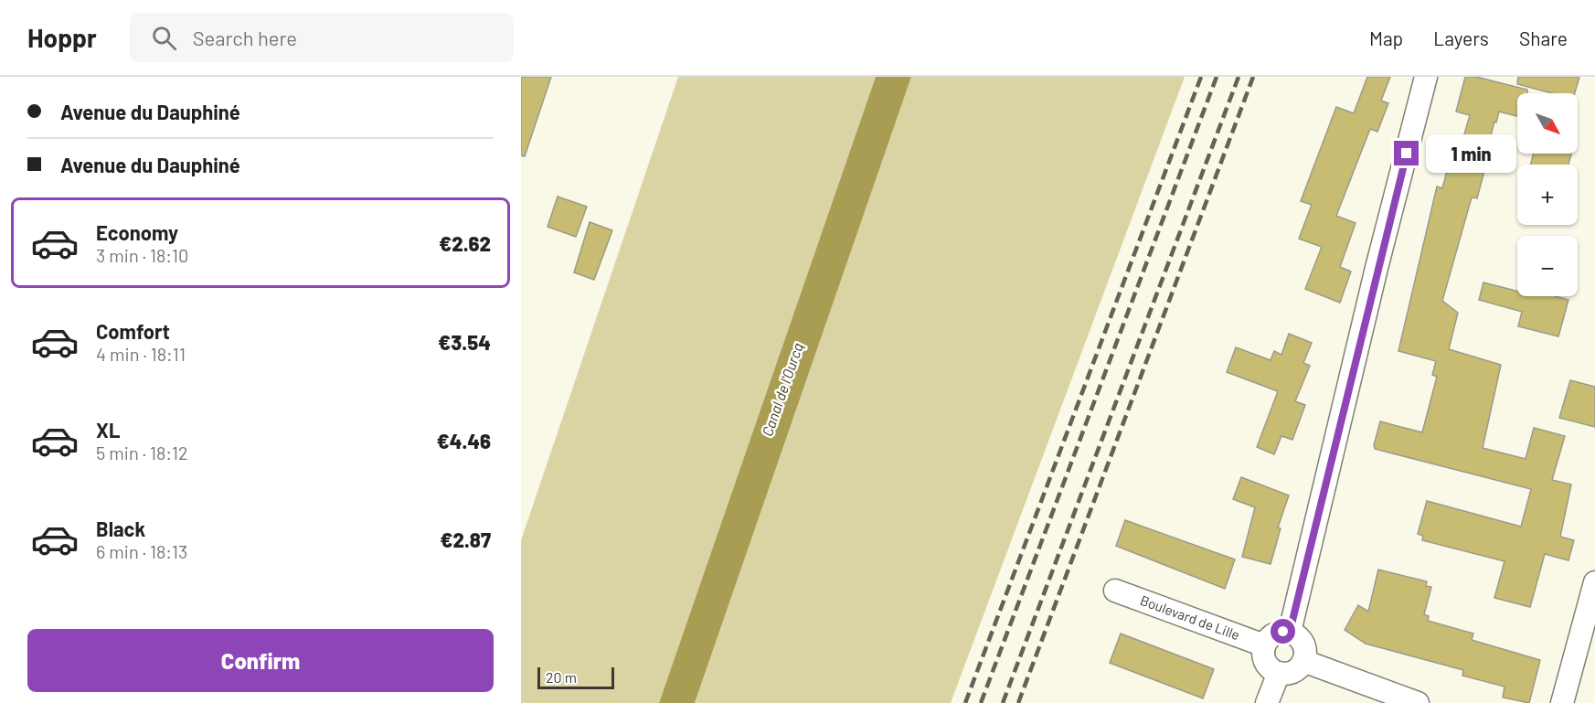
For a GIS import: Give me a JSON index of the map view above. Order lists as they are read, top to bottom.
{
  "streets": {
    "street": ["Boulevard de Lille"]
  },
  "water": ["Canal de l'Ourcq"],
  "scale_bar": "20 m",
  "north": "bottom right",
  "page": {
    "header": "Hoppr",
    "search": "Search here",
    "nav": ["Map", "Layers", "Share"],
    "banner": ["Avenue du Dauphiné", "Avenue du Dauphiné"],
    "map_buttons": ["+", "−"],
    "bubble": "1 min",
    "list": [
      {
        "name": "Economy",
        "note": "3 min · 18:10",
        "value": "€2.62"
      },
      {
        "name": "Comfort",
        "note": "4 min · 18:11",
        "value": "€3.54"
      },
      {
        "name": "XL",
        "note": "5 min · 18:12",
        "value": "€4.46"
      },
      {
        "name": "Black",
        "note": "6 min · 18:13",
        "value": "€2.87"
      }
    ],
    "buttons": "Confirm",
    "scale": "20 m"
  }
}
